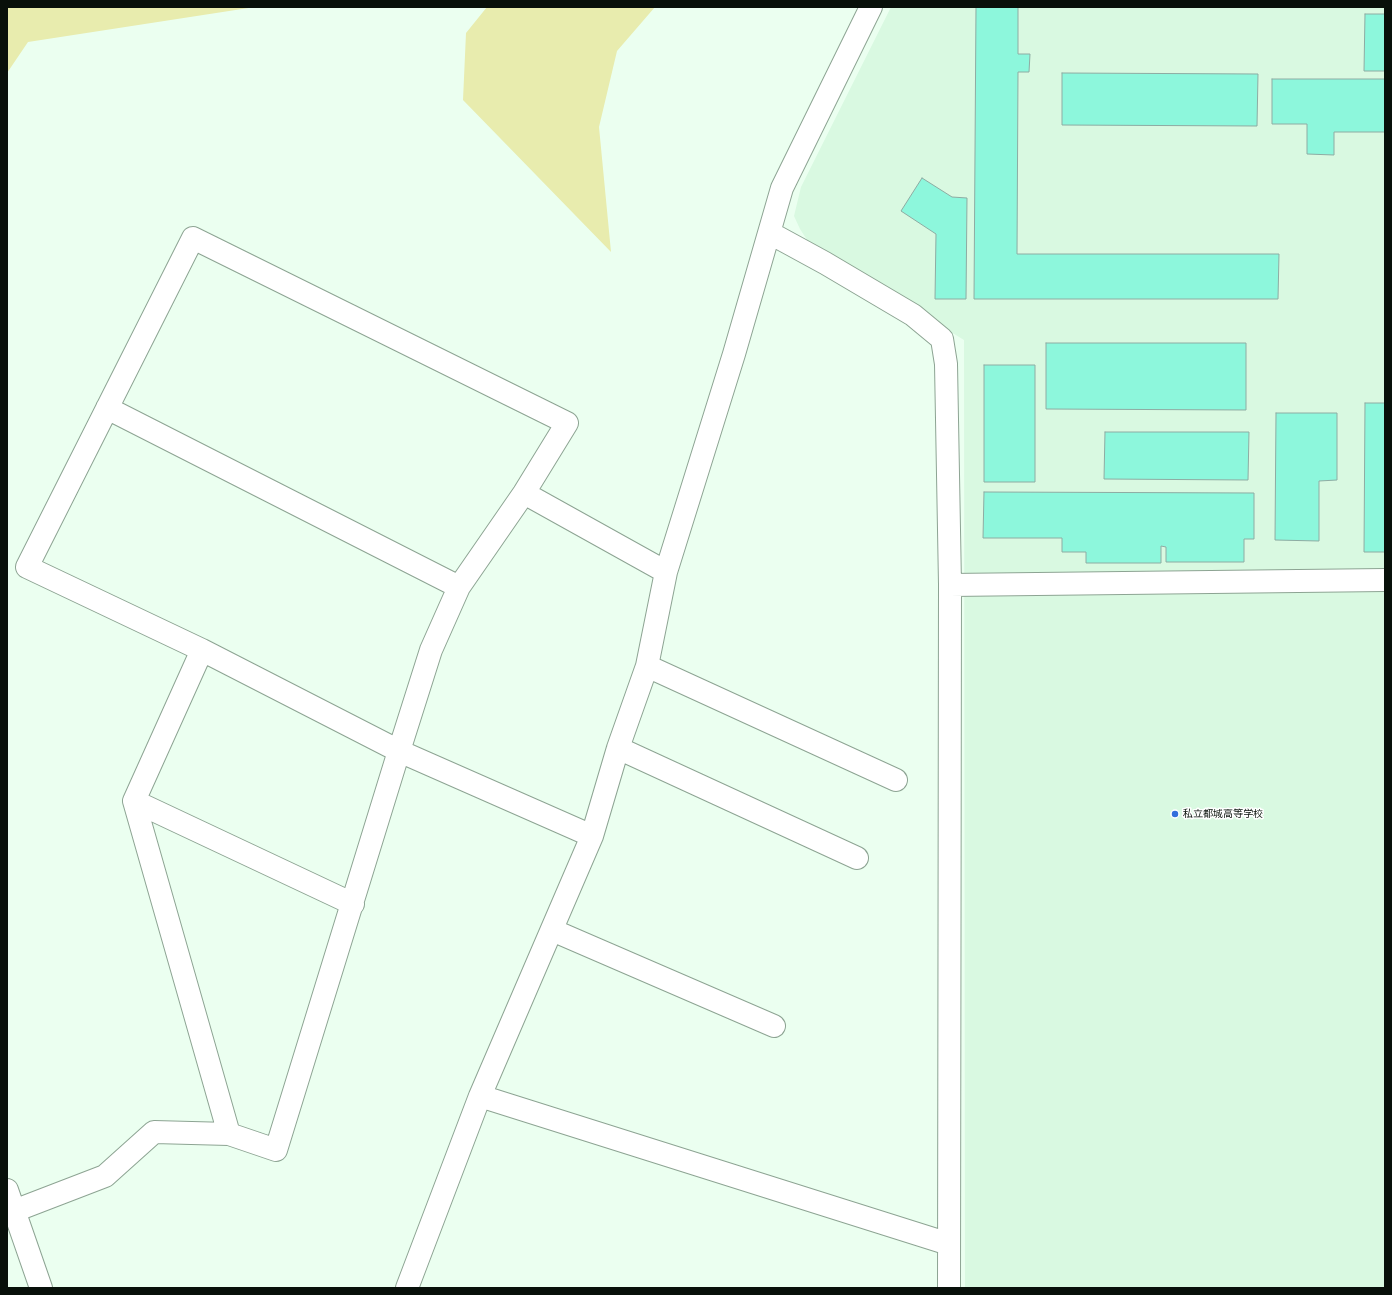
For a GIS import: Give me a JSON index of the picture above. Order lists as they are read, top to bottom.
{
  "places": ["私立都城高等学校"]
}
